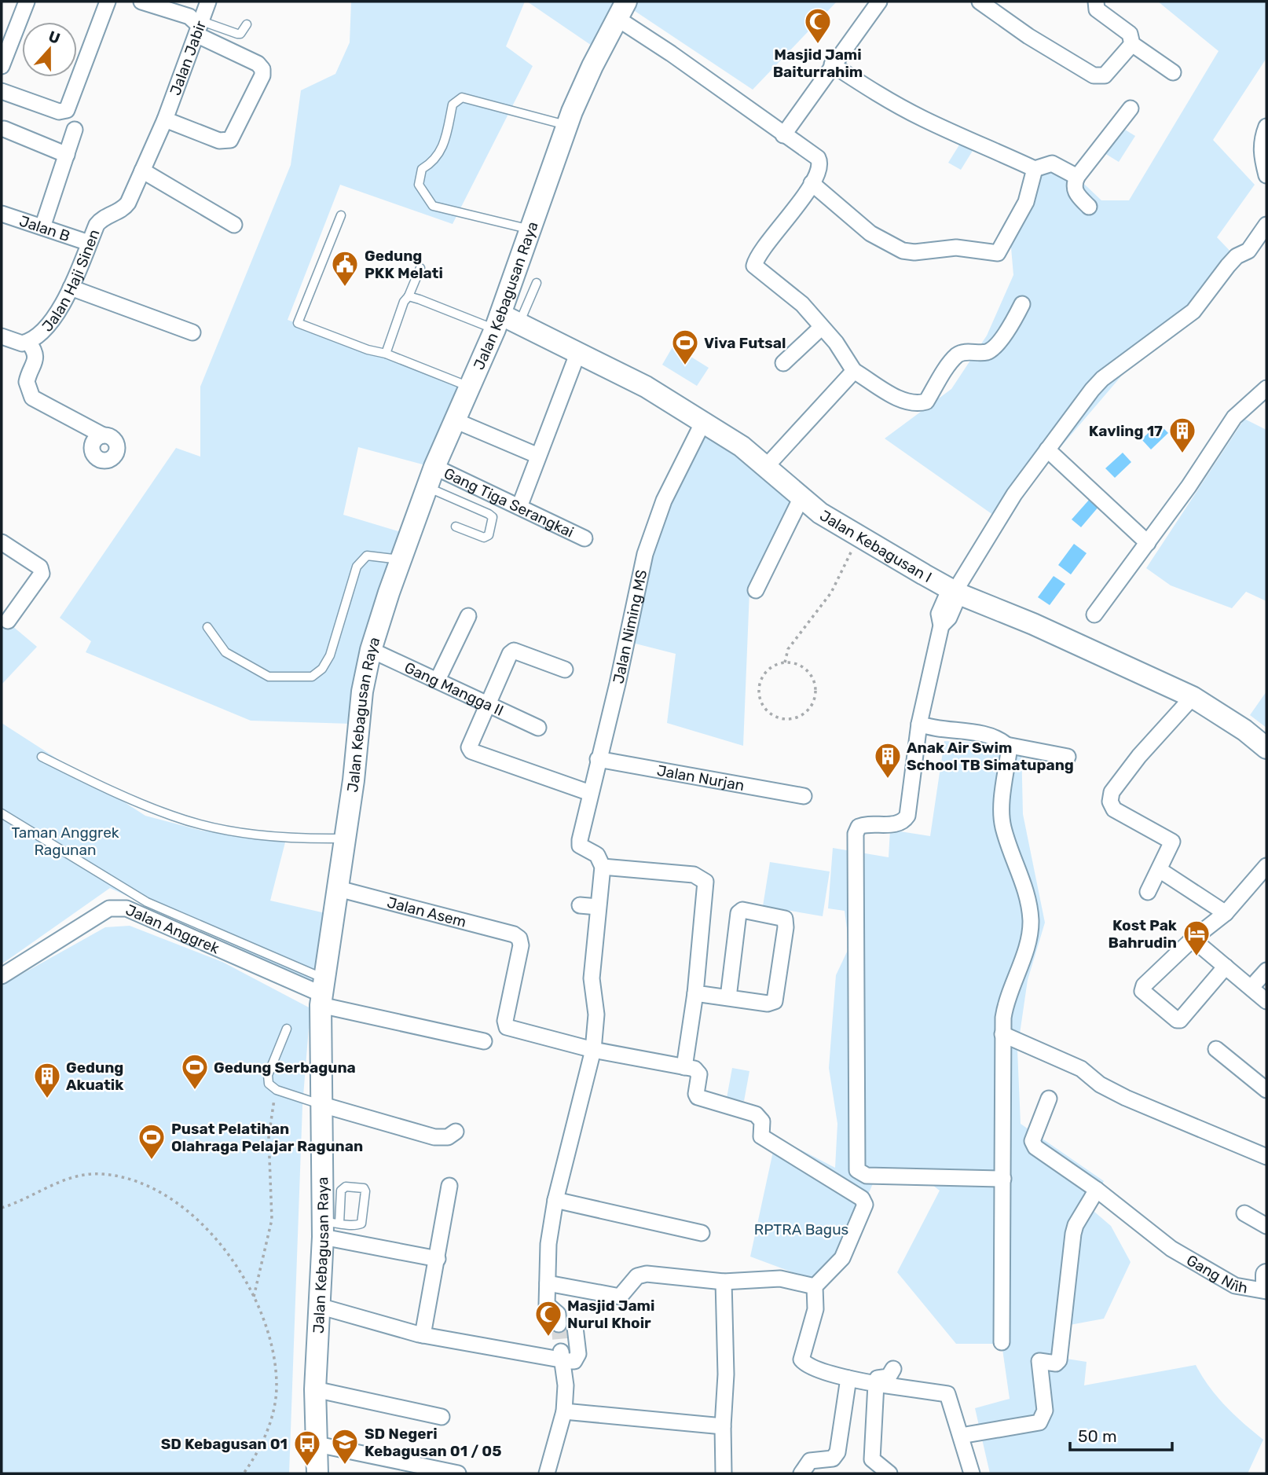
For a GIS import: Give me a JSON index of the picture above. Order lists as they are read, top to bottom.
{
  "streets": {
    "main road": ["Jalan Kebagusan Raya", "Jalan Kebagusan I"],
    "street": [
      "Jalan Jabir",
      "Jalan B",
      "Jalan Haji Sinen",
      "Gang Tiga Serangkai",
      "Jalan Niming MS",
      "Gang Mangga II",
      "Jalan Nurjan",
      "Jalan Asem",
      "Jalan Anggrek",
      "Gang Niih"
    ]
  },
  "crossings": [
    ["Jalan Jabir", "Jalan Haji Sinen"],
    ["Jalan B", "Jalan Haji Sinen"],
    ["Jalan Kebagusan Raya", "Gang Tiga Serangkai"],
    ["Jalan Kebagusan Raya", "Jalan Kebagusan I"],
    ["Jalan Kebagusan Raya", "Gang Mangga II"],
    ["Jalan Kebagusan Raya", "Jalan Asem"],
    ["Jalan Kebagusan Raya", "Jalan Anggrek"],
    ["Jalan Kebagusan I", "Jalan Niming MS"],
    ["Jalan Niming MS", "Jalan Nurjan"]
  ],
  "parks": ["Taman Anggrek Ragunan", "RPTRA Bagus"],
  "places": {
    "mosque": ["Masjid Jami Baiturrahim", "Masjid Jami Nurul Khoir"],
    "public building": ["Gedung PKK Melati"],
    "sports": ["Viva Futsal", "Gedung Serbaguna", "Pusat Pelatihan Olahraga Pelajar Ragunan"],
    "building": ["Kavling 17", "Anak Air Swim School TB Simatupang", "Gedung Akuatik"],
    "hotel": ["Kost Pak Bahrudin"],
    "school or university": ["SD Negeri Kebagusan 01 / 05"],
    "bus stop": ["SD Kebagusan 01"]
  },
  "scale_bar": "50 m",
  "north": "top"
}
